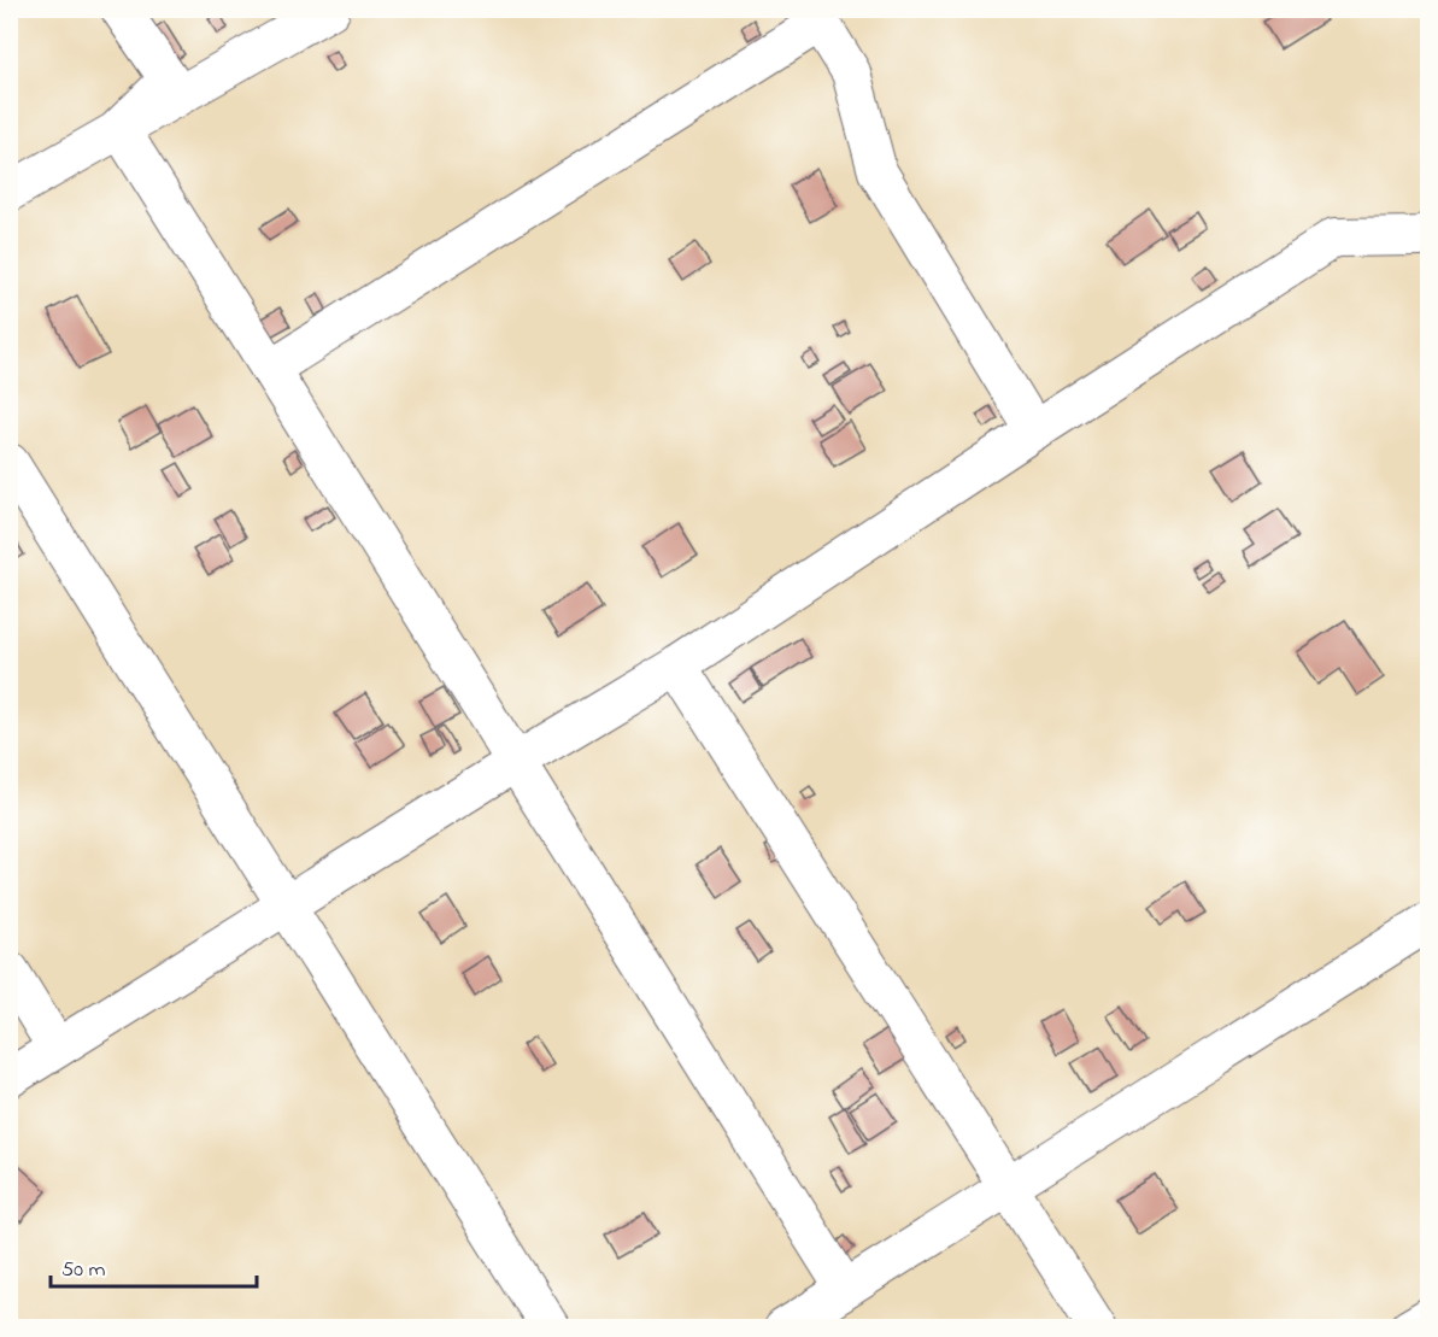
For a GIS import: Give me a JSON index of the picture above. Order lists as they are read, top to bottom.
{
  "scale_bar": "50 m"
}
